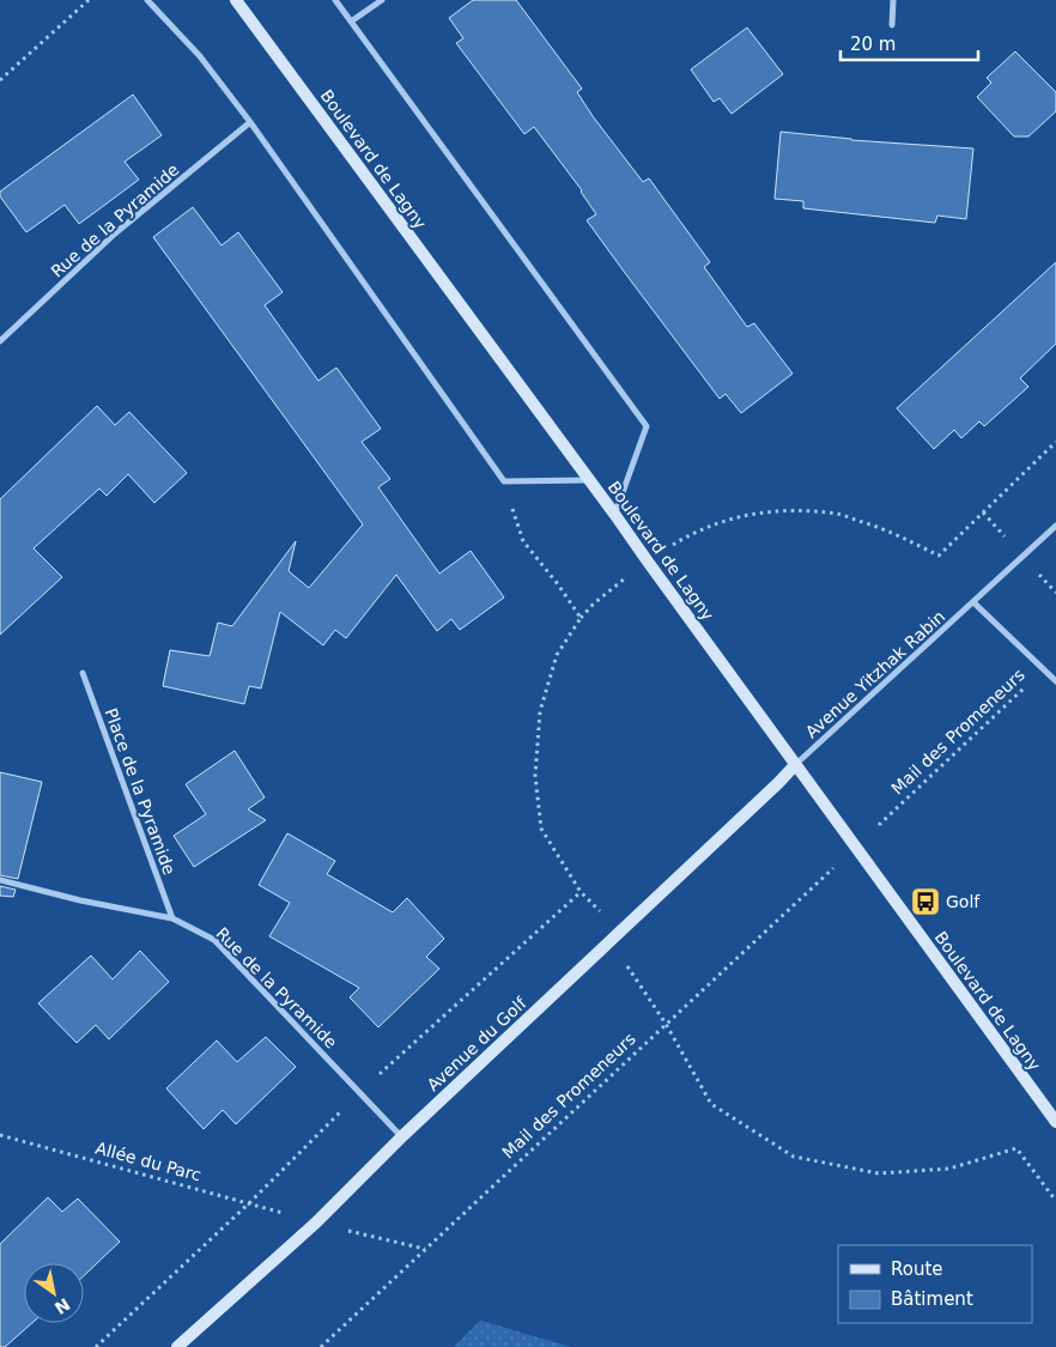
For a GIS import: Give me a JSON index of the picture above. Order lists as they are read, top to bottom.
{
  "streets": {
    "main road": ["Boulevard de Lagny", "Avenue du Golf"],
    "street": ["Rue de la Pyramide", "Avenue Yitzhak Rabin", "Place de la Pyramide"],
    "path": ["Mail des Promeneurs", "Allée du Parc"]
  },
  "crossings": [
    ["Boulevard de Lagny", "Avenue Yitzhak Rabin"],
    ["Boulevard de Lagny", "Avenue du Golf"],
    ["Rue de la Pyramide", "Place de la Pyramide"],
    ["Rue de la Pyramide", "Avenue du Golf"],
    ["Avenue Yitzhak Rabin", "Avenue du Golf"]
  ],
  "places": {
    "bus stop": ["Golf"]
  },
  "legend": ["Route", "Bâtiment"],
  "scale_bar": "20 m",
  "north": "bottom right"
}
